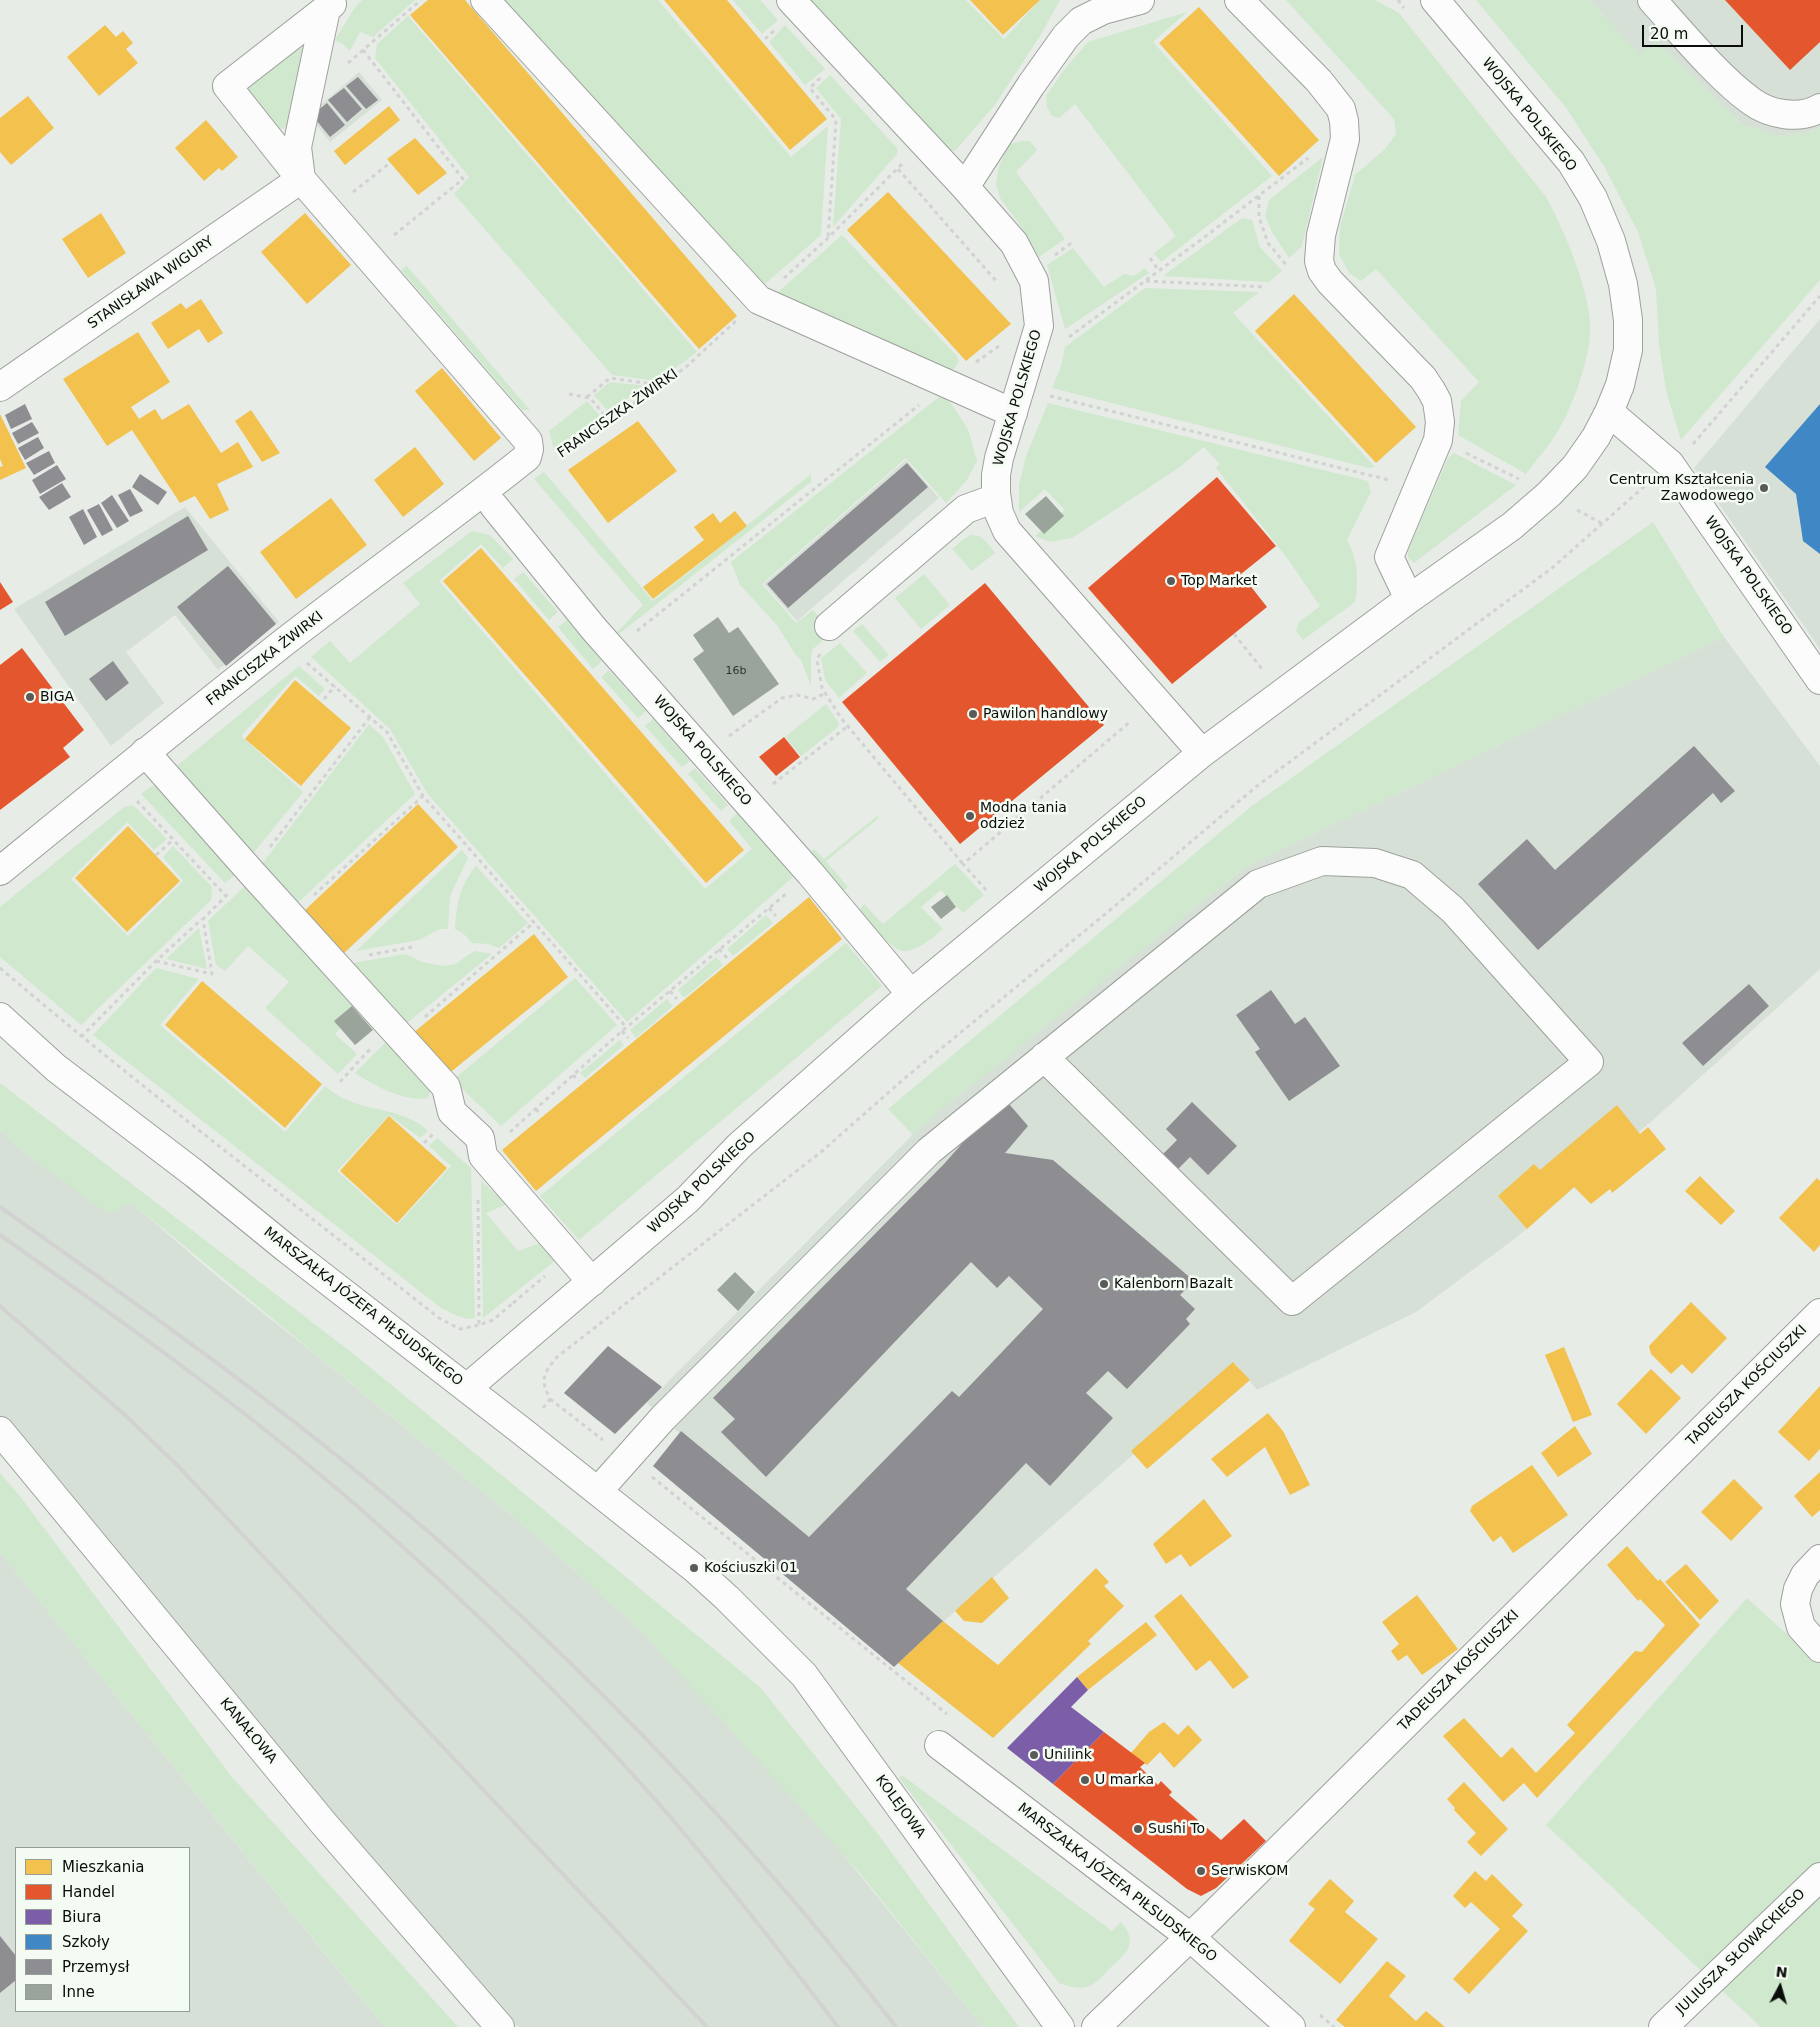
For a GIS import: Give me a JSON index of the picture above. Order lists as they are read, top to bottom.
{
  "streets": {
    "street": [
      "WOJSKA POLSKIEGO",
      "STANISŁAWA WIGURY",
      "FRANCISZKA ŻWIRKI",
      "MARSZAŁKA JÓZEFA PIŁSUDSKIEGO",
      "TADEUSZA KOŚCIUSZKI",
      "KANAŁOWA",
      "KOLEJOWA",
      "JULIUSZA SŁOWACKIEGO"
    ]
  },
  "crossings": [
    ["WOJSKA POLSKIEGO", "FRANCISZKA ŻWIRKI"],
    ["WOJSKA POLSKIEGO", "MARSZAŁKA JÓZEFA PIŁSUDSKIEGO"],
    ["MARSZAŁKA JÓZEFA PIŁSUDSKIEGO", "TADEUSZA KOŚCIUSZKI"],
    ["MARSZAŁKA JÓZEFA PIŁSUDSKIEGO", "KOLEJOWA"]
  ],
  "places": [
    "Centrum Kształcenia Zawodowego",
    "Top Market",
    "BIGA",
    "Pawilon handlowy",
    "Modna tania odzież",
    "Kalenborn Bazalt",
    "Kościuszki 01",
    "Unilink",
    "U marka",
    "Sushi To",
    "SerwisKOM"
  ],
  "house_numbers": ["16b"],
  "legend": [
    "Mieszkania",
    "Handel",
    "Biura",
    "Szkoły",
    "Przemysł",
    "Inne"
  ],
  "scale_bar": "20 m",
  "north": "top"
}
